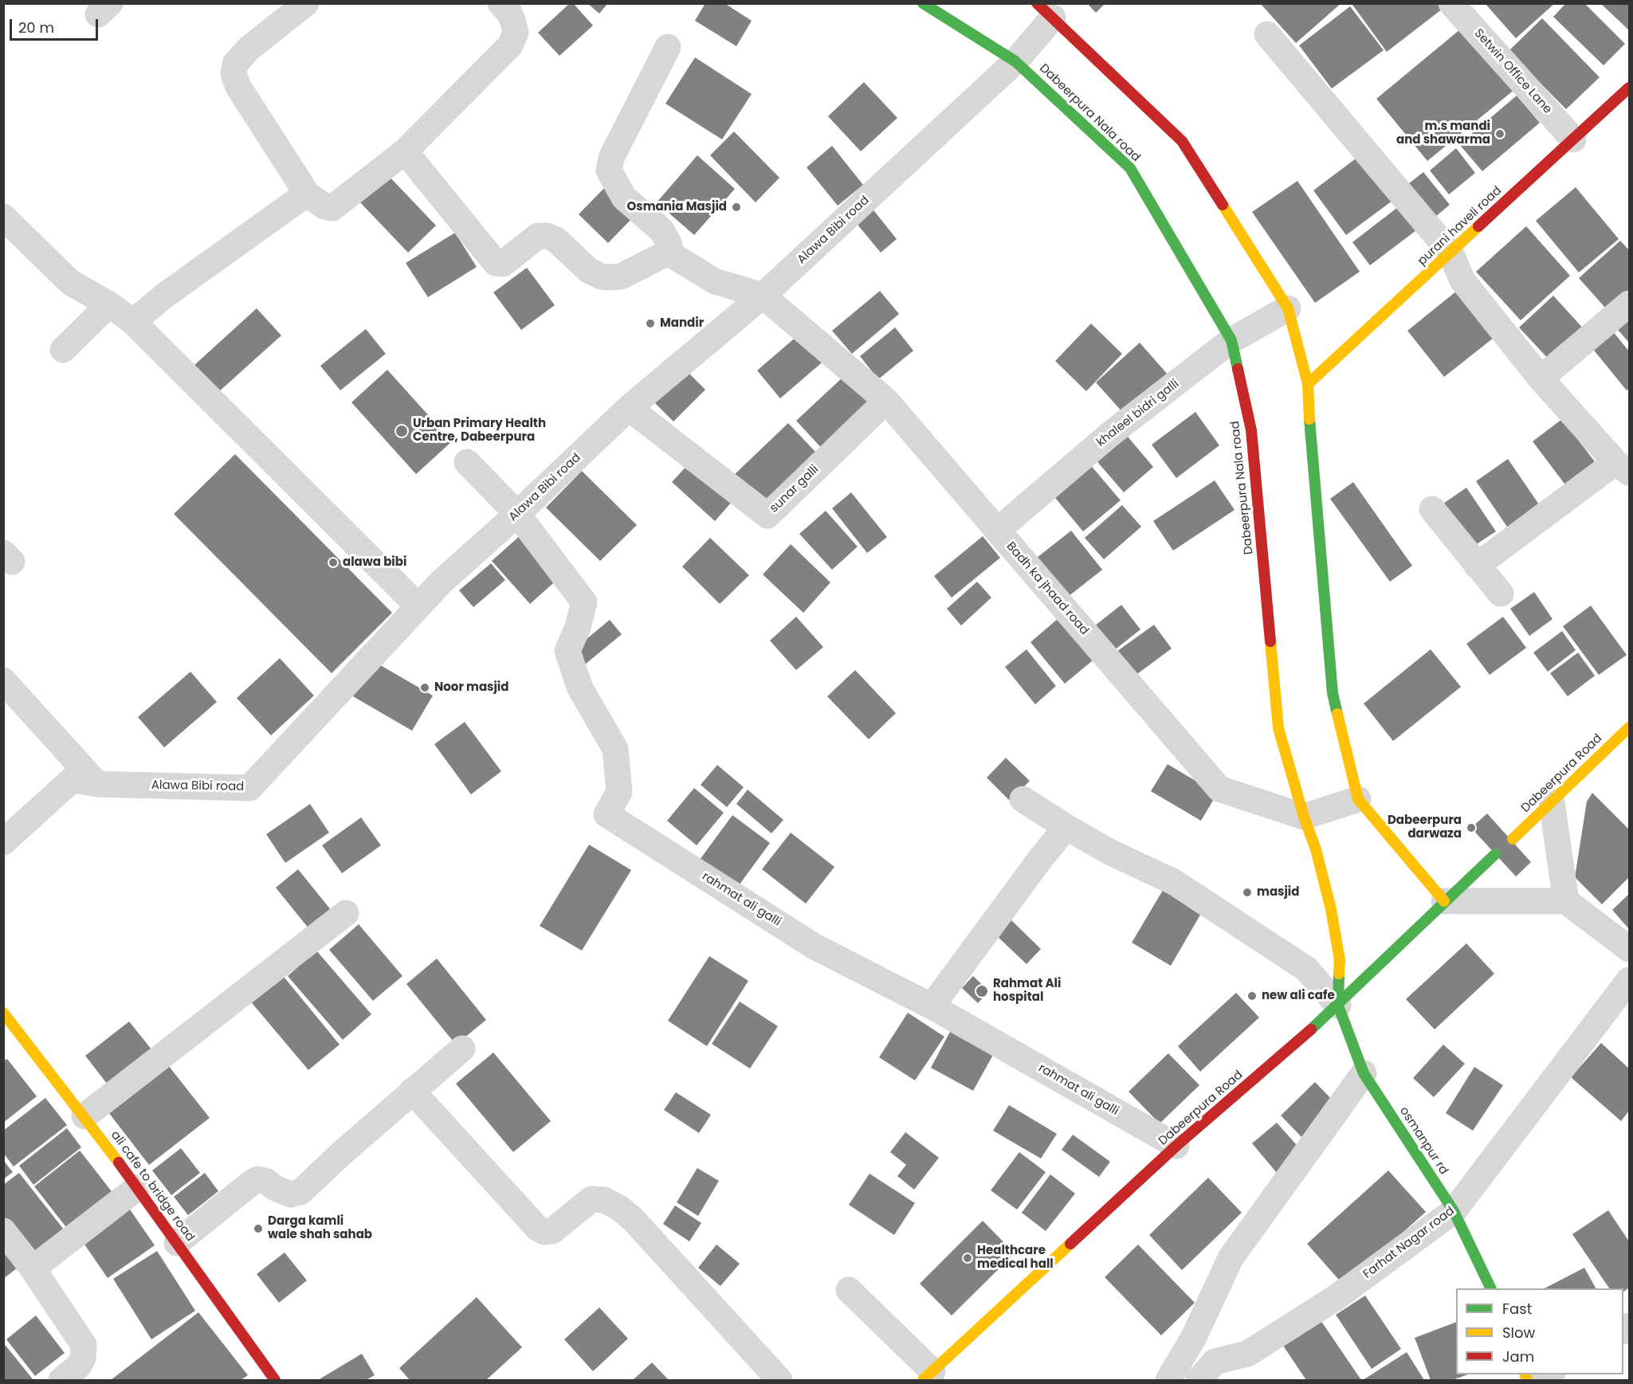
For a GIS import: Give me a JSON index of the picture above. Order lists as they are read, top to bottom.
{
  "streets": {
    "street": [
      "Setwin Office Lane",
      "Dabeerpura Nala road",
      "purani haveli road",
      "Alawa Bibi road",
      "khaleel bidri galli",
      "sunar galli",
      "Badh ka jhaad road",
      "Dabeerpura Road",
      "rahmat ali galli",
      "osmanpur rd",
      "ali cafe to bridge road",
      "Farhat Nagar road"
    ]
  },
  "crossings": [
    ["Setwin Office Lane", "purani haveli road"],
    ["Dabeerpura Nala road", "Alawa Bibi road"],
    ["Dabeerpura Nala road", "khaleel bidri galli"],
    ["Dabeerpura Nala road", "Badh ka jhaad road"],
    ["Dabeerpura Nala road", "Dabeerpura Road"],
    ["Dabeerpura Nala road", "osmanpur rd"],
    ["Alawa Bibi road", "sunar galli"],
    ["Alawa Bibi road", "Badh ka jhaad road"],
    ["Alawa Bibi road", "rahmat ali galli"],
    ["khaleel bidri galli", "Badh ka jhaad road"],
    ["sunar galli", "Badh ka jhaad road"],
    ["Dabeerpura Road", "rahmat ali galli"],
    ["Dabeerpura Road", "osmanpur rd"],
    ["osmanpur rd", "Farhat Nagar road"]
  ],
  "places": [
    "m.s mandi and shawarma",
    "Osmania Masjid",
    "Mandir",
    "Urban Primary Health Centre, Dabeerpura",
    "alawa bibi",
    "Noor masjid",
    "Dabeerpura darwaza",
    "masjid",
    "Rahmat Ali hospital",
    "new ali cafe",
    "Darga kamli wale shah sahab",
    "Healthcare medical hall"
  ],
  "legend": ["Fast", "Slow", "Jam"],
  "scale_bar": "20 m"
}
